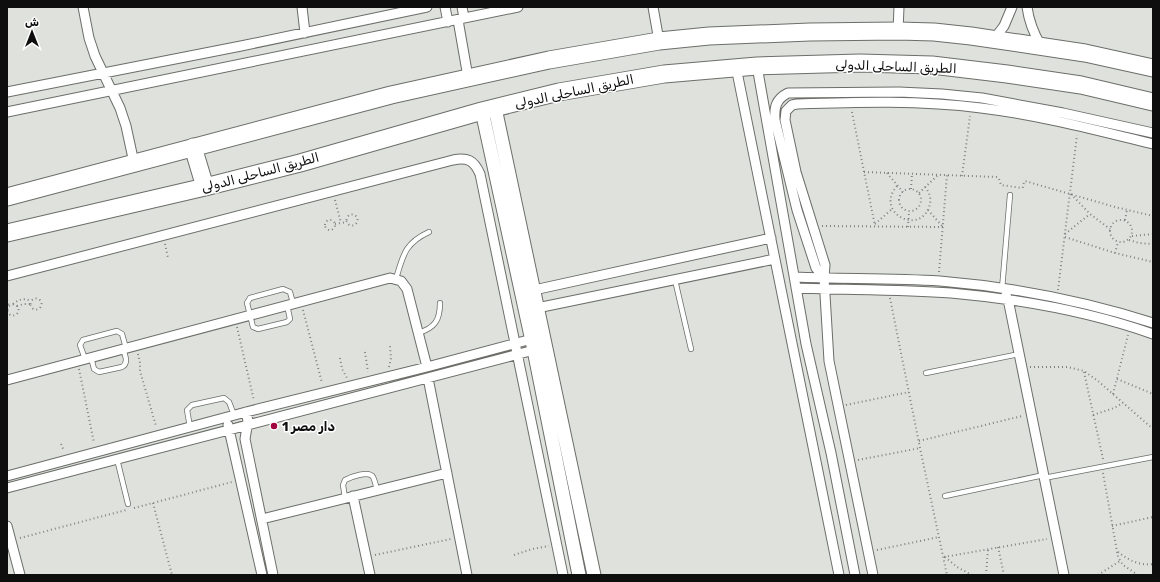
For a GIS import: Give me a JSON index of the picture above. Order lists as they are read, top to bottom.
{
  "streets": {
    "highway": ["الطريق الساحلى الدولى"]
  },
  "places": ["دار مصر 1"],
  "north": "top"
}
